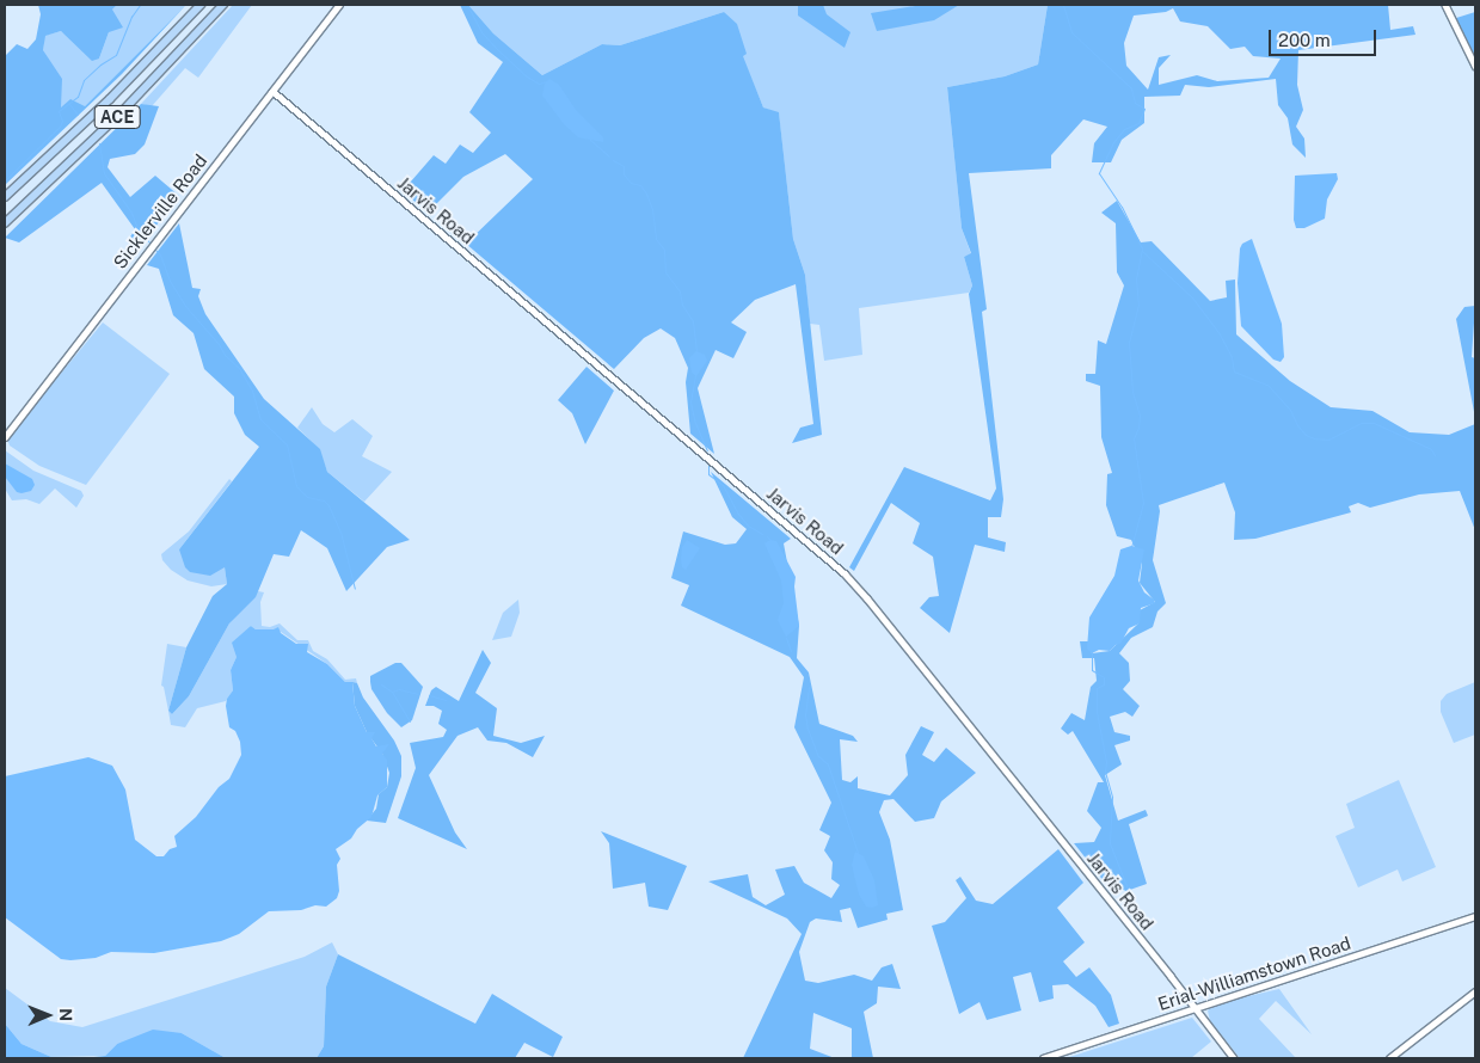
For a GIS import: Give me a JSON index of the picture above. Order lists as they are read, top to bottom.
{
  "streets": {
    "highway": ["ACE"],
    "street": ["Jarvis Road", "Sicklerville Road", "Erial-Williamstown Road"]
  },
  "crossings": [
    ["Jarvis Road", "Sicklerville Road"],
    ["Jarvis Road", "Erial-Williamstown Road"]
  ],
  "scale_bar": "200 m",
  "north": "right"
}
